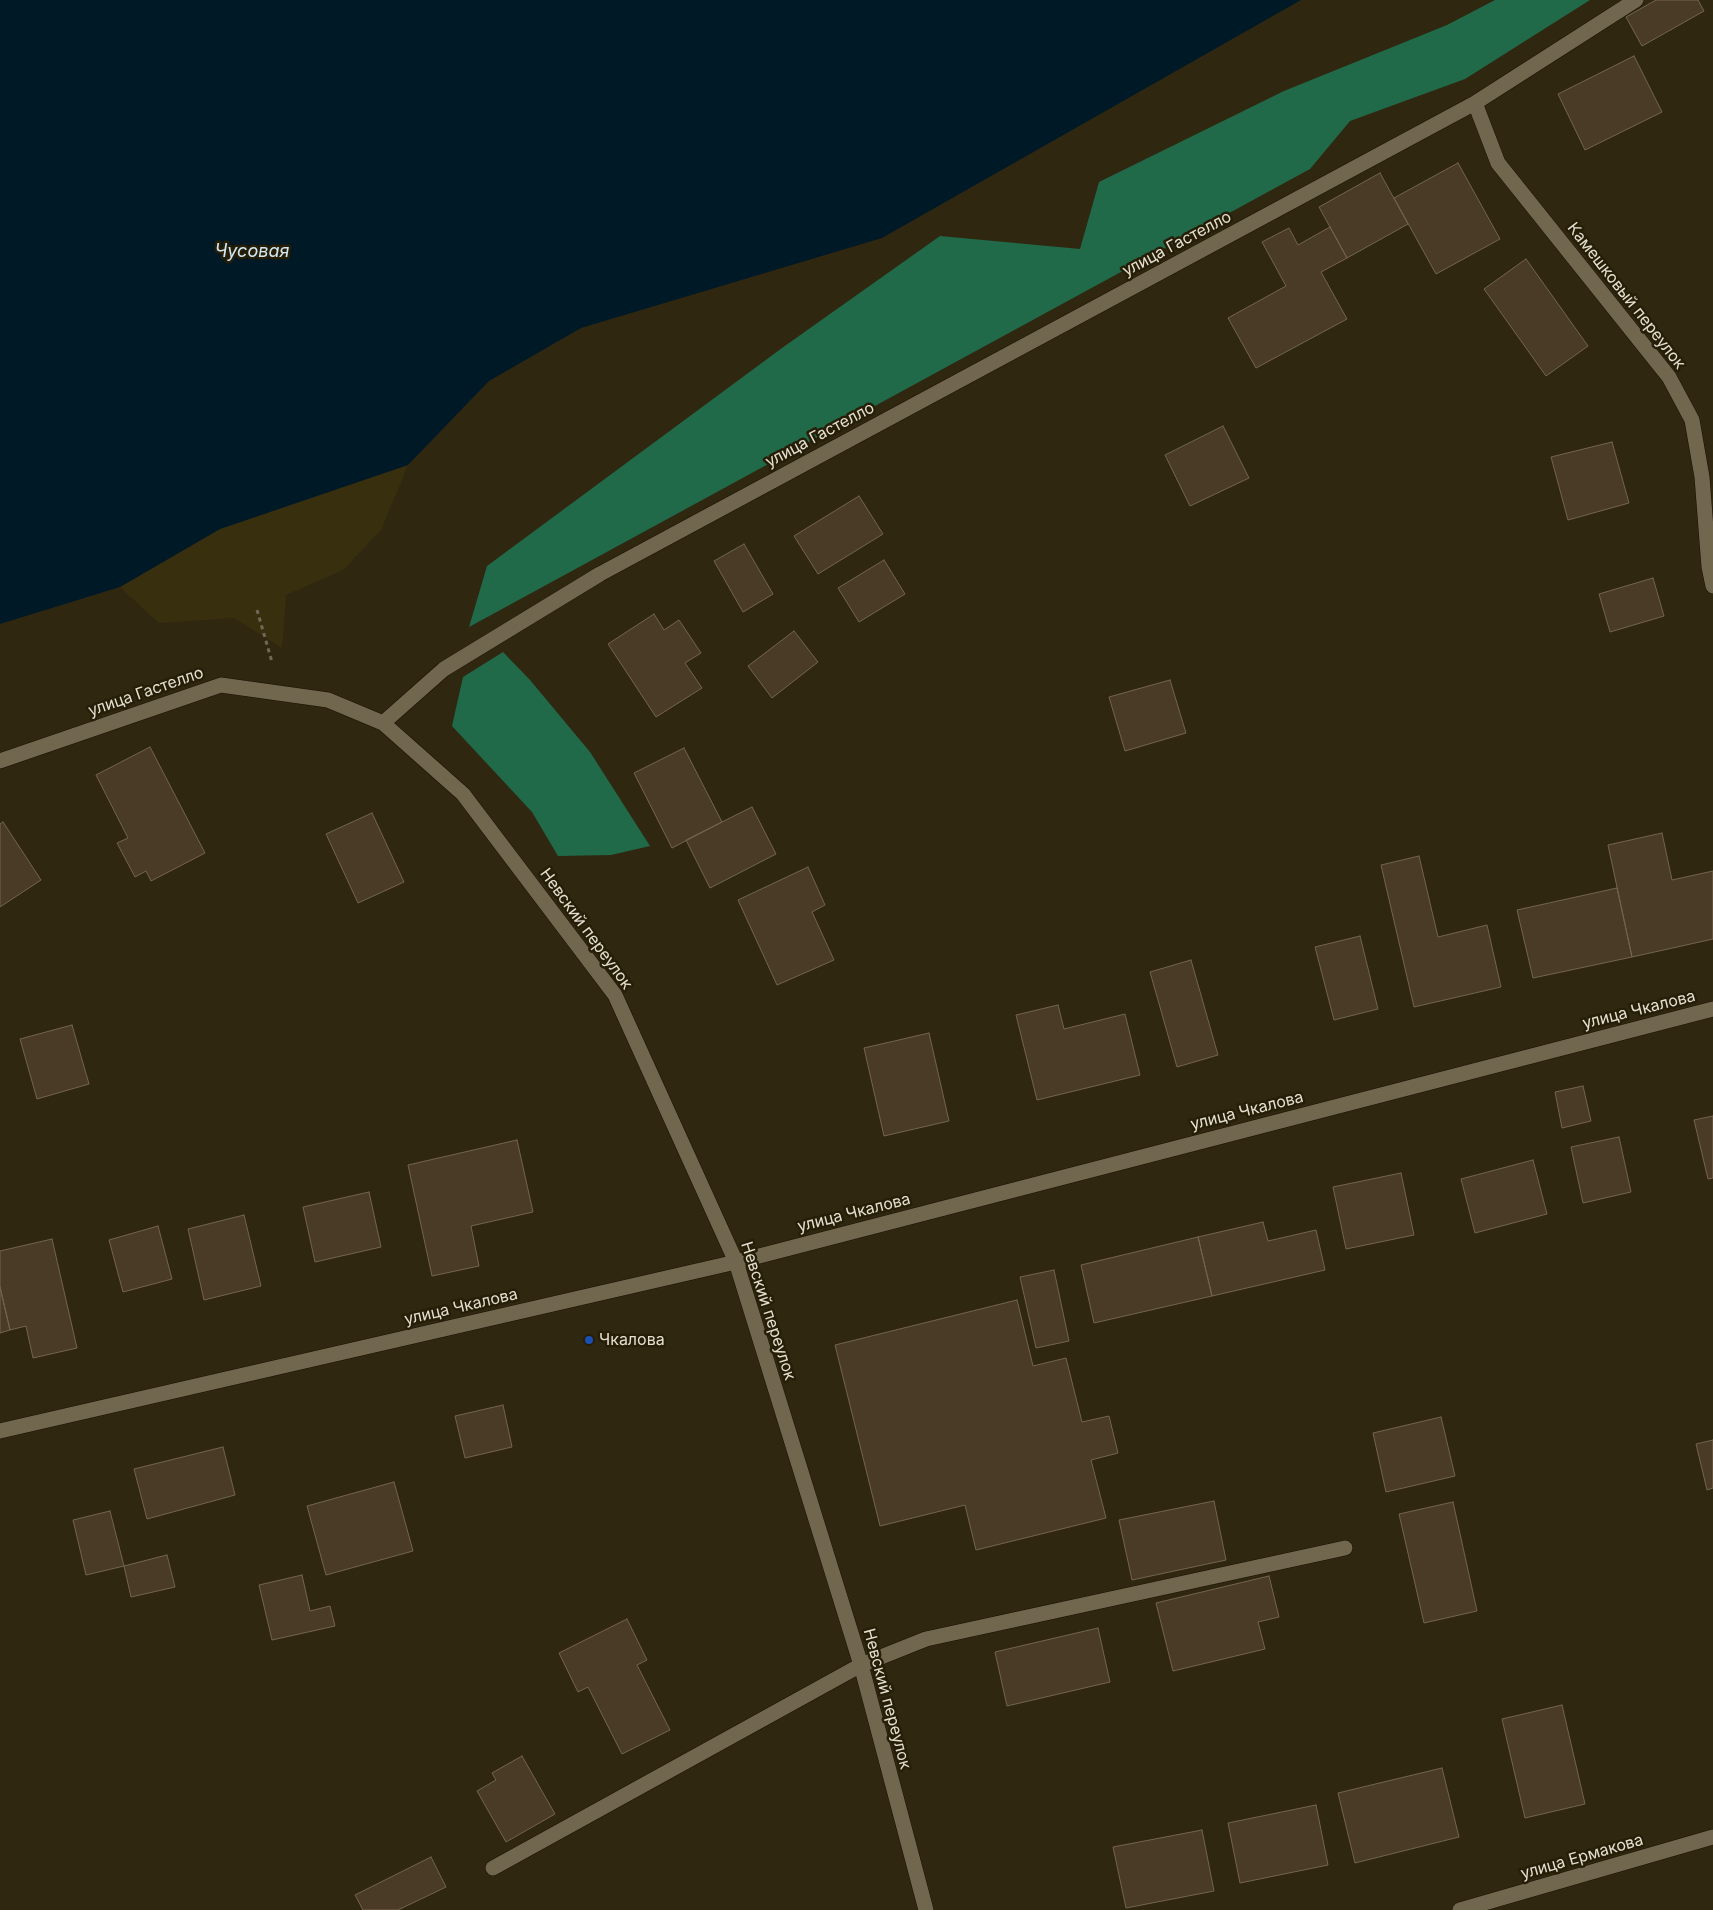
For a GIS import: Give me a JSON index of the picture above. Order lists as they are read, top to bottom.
{
  "streets": {
    "street": [
      "улица Гастелло",
      "Камешковый переулок",
      "Невский переулок",
      "улица Чкалова",
      "улица Ермакова"
    ]
  },
  "crossings": [
    ["улица Гастелло", "Камешковый переулок"],
    ["улица Гастелло", "Невский переулок"],
    ["Невский переулок", "улица Чкалова"]
  ],
  "water": ["Чусовая"],
  "places": ["Чкалова"]
}
